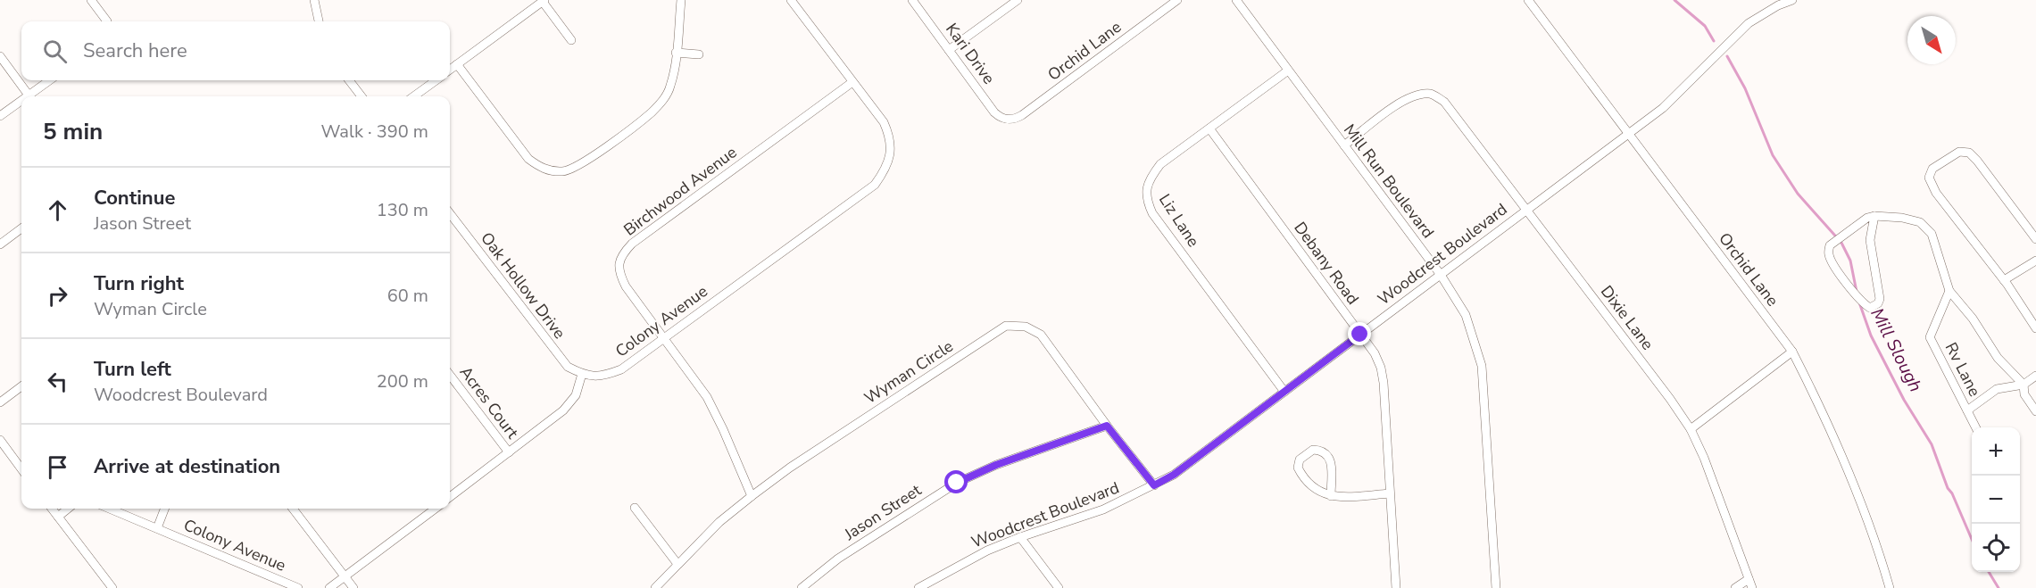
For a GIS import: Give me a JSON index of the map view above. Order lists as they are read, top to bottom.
{
  "streets": {
    "street": [
      "Orchid Lane",
      "Kari Drive",
      "Mill Run Boulevard",
      "Birchwood Avenue",
      "Liz Lane",
      "Woodcrest Boulevard",
      "Debany Road",
      "Oak Hollow Drive",
      "Dixie Lane",
      "Colony Avenue",
      "Rv Lane",
      "Wyman Circle",
      "Acres Court",
      "Jason Street"
    ]
  },
  "crossings": [
    ["Orchid Lane", "Kari Drive"],
    ["Orchid Lane", "Woodcrest Boulevard"],
    ["Mill Run Boulevard", "Liz Lane"],
    ["Mill Run Boulevard", "Woodcrest Boulevard"],
    ["Mill Run Boulevard", "Dixie Lane"],
    ["Birchwood Avenue", "Colony Avenue"],
    ["Birchwood Avenue", "Wyman Circle"],
    ["Liz Lane", "Woodcrest Boulevard"],
    ["Liz Lane", "Debany Road"],
    ["Woodcrest Boulevard", "Debany Road"],
    ["Woodcrest Boulevard", "Dixie Lane"],
    ["Woodcrest Boulevard", "Wyman Circle"],
    ["Oak Hollow Drive", "Colony Avenue"],
    ["Wyman Circle", "Jason Street"]
  ],
  "water": ["Mill Slough"],
  "north": "bottom right",
  "page": {
    "search": "Search here",
    "heading": ["5 min", "Walk · 390 m"],
    "list": [
      ["Continue", "Jason Street", "130 m"],
      ["Turn right", "Wyman Circle", "60 m"],
      ["Turn left", "Woodcrest Boulevard", "200 m"],
      "Arrive at destination"
    ],
    "map_buttons": ["+", "−"]
  }
}
